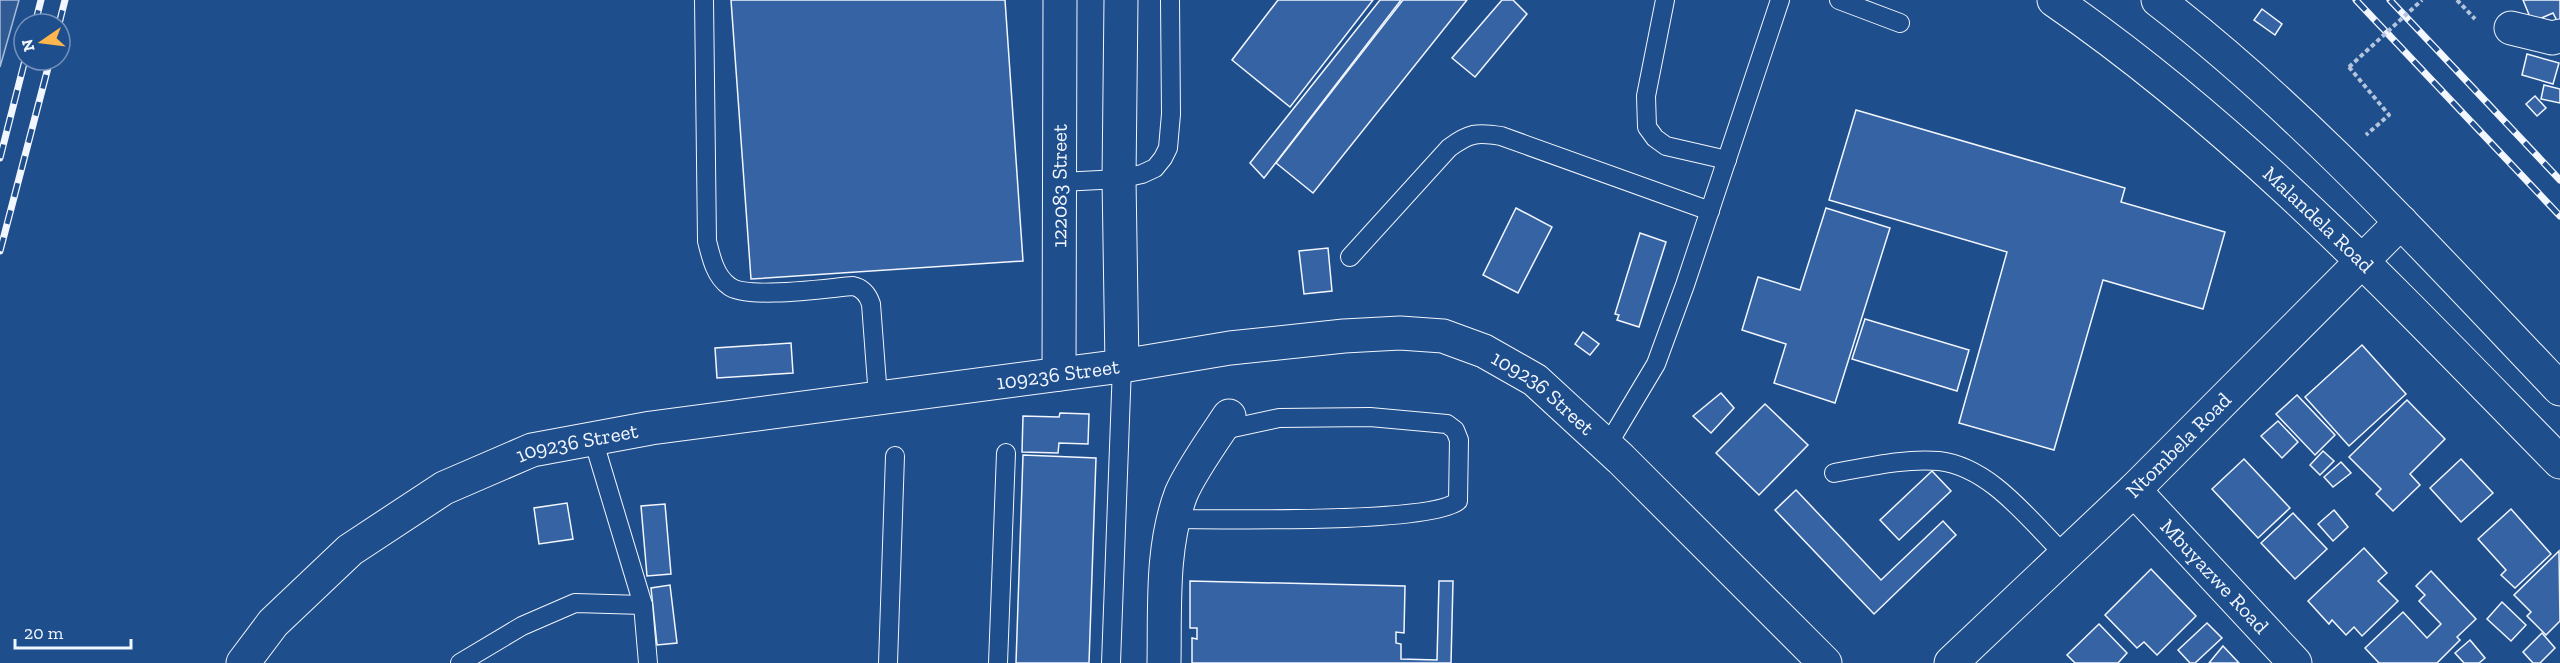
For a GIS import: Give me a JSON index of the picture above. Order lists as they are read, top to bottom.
{
  "streets": {
    "street": [
      "122083 Street",
      "Malandela Road",
      "109236 Street",
      "Ntombela Road",
      "Mbuyazwe Road"
    ]
  },
  "crossings": [
    ["122083 Street", "109236 Street"],
    ["Malandela Road", "Ntombela Road"],
    ["Ntombela Road", "Mbuyazwe Road"]
  ],
  "scale_bar": "20 m",
  "north": "left"
}
